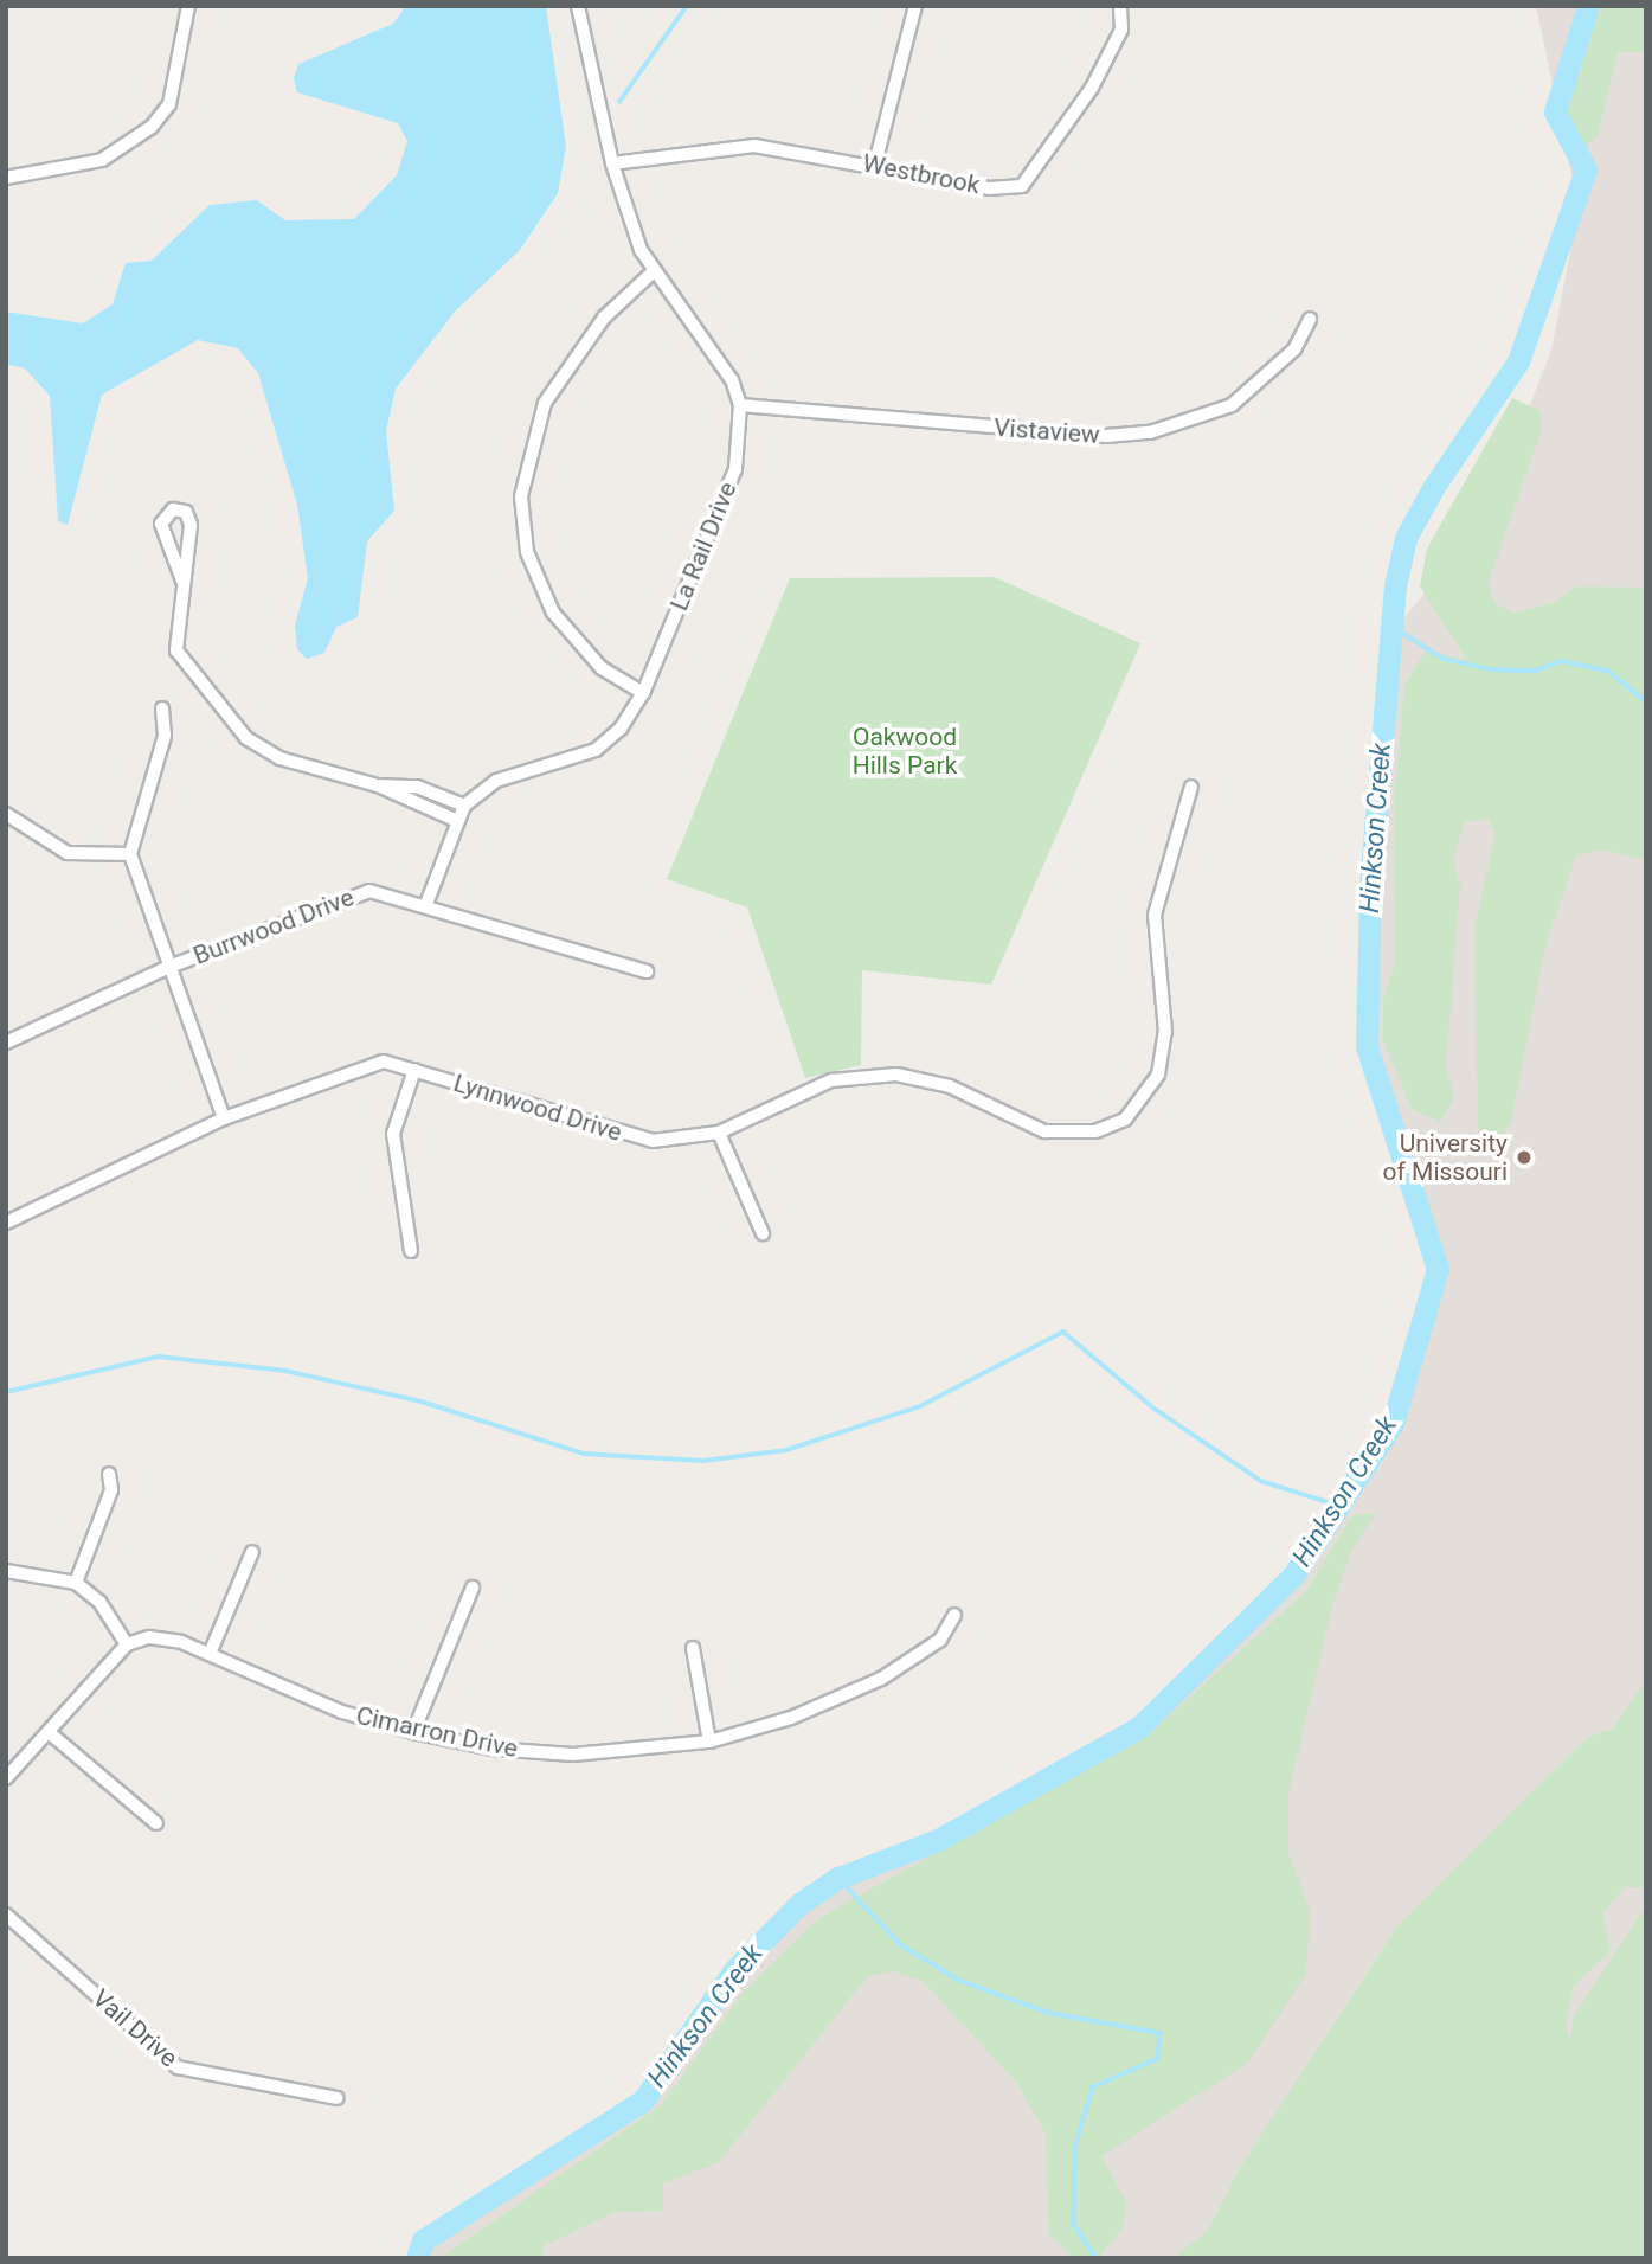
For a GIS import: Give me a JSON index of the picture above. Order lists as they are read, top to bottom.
{
  "streets": {
    "street": [
      "Westbrook",
      "Vistaview",
      "La Rail Drive",
      "Burrwood Drive",
      "Lynnwood Drive",
      "Cimarron Drive",
      "Vail Drive"
    ]
  },
  "crossings": [
    ["Westbrook", "La Rail Drive"],
    ["Vistaview", "La Rail Drive"],
    ["La Rail Drive", "Burrwood Drive"]
  ],
  "water": ["Hinkson Creek"],
  "parks": ["Oakwood Hills Park"],
  "places": ["University of Missouri"]
}
